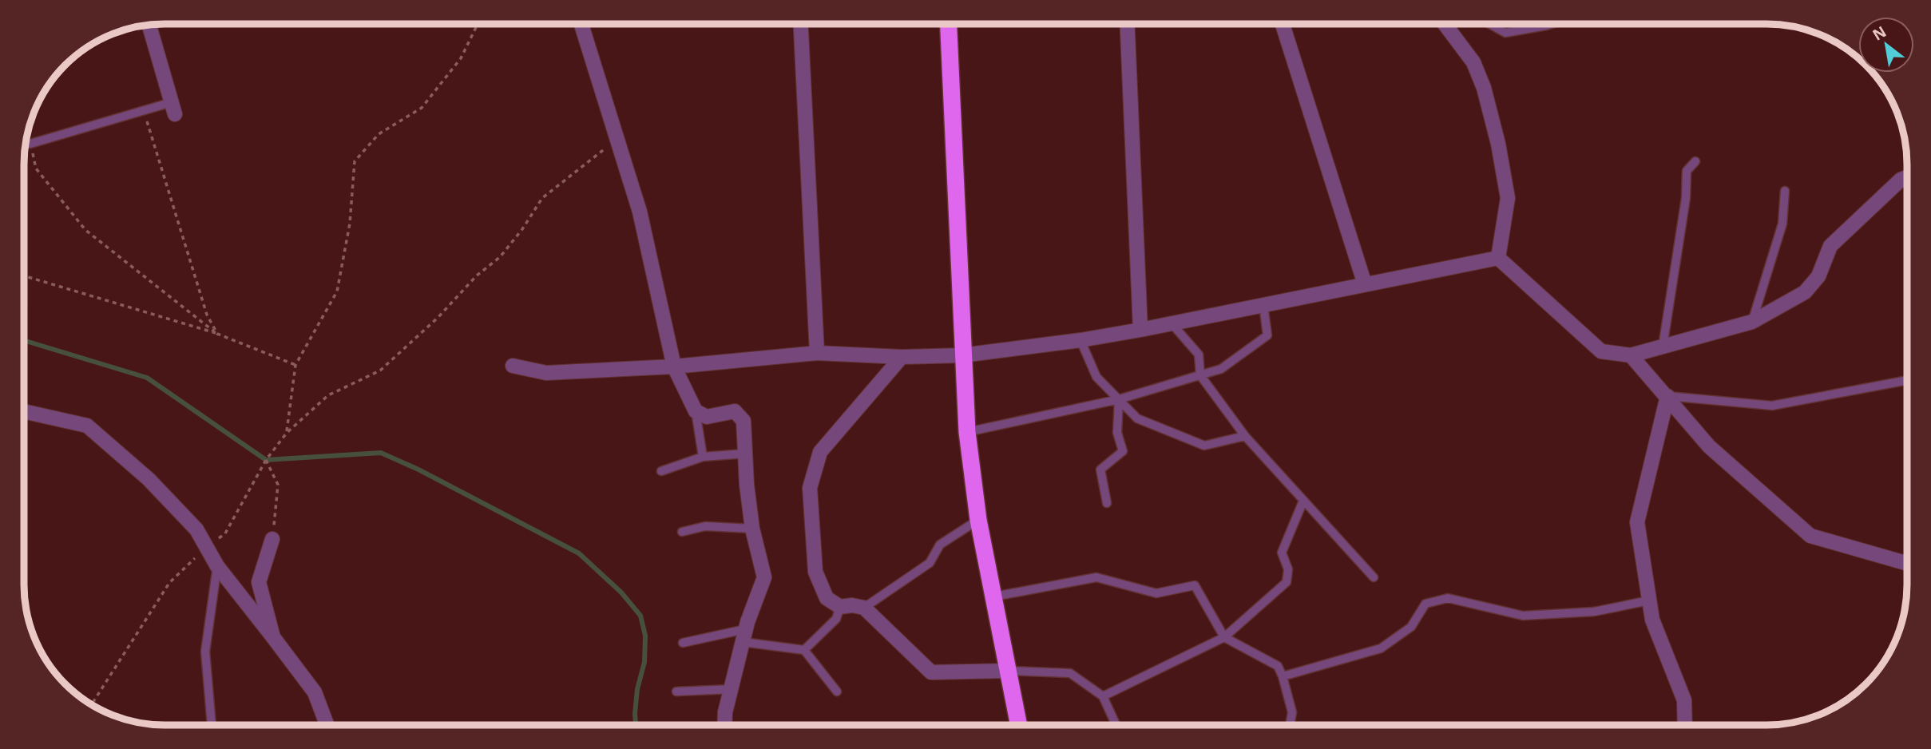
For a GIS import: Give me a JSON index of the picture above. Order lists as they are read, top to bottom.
{
  "north": "top left"
}
